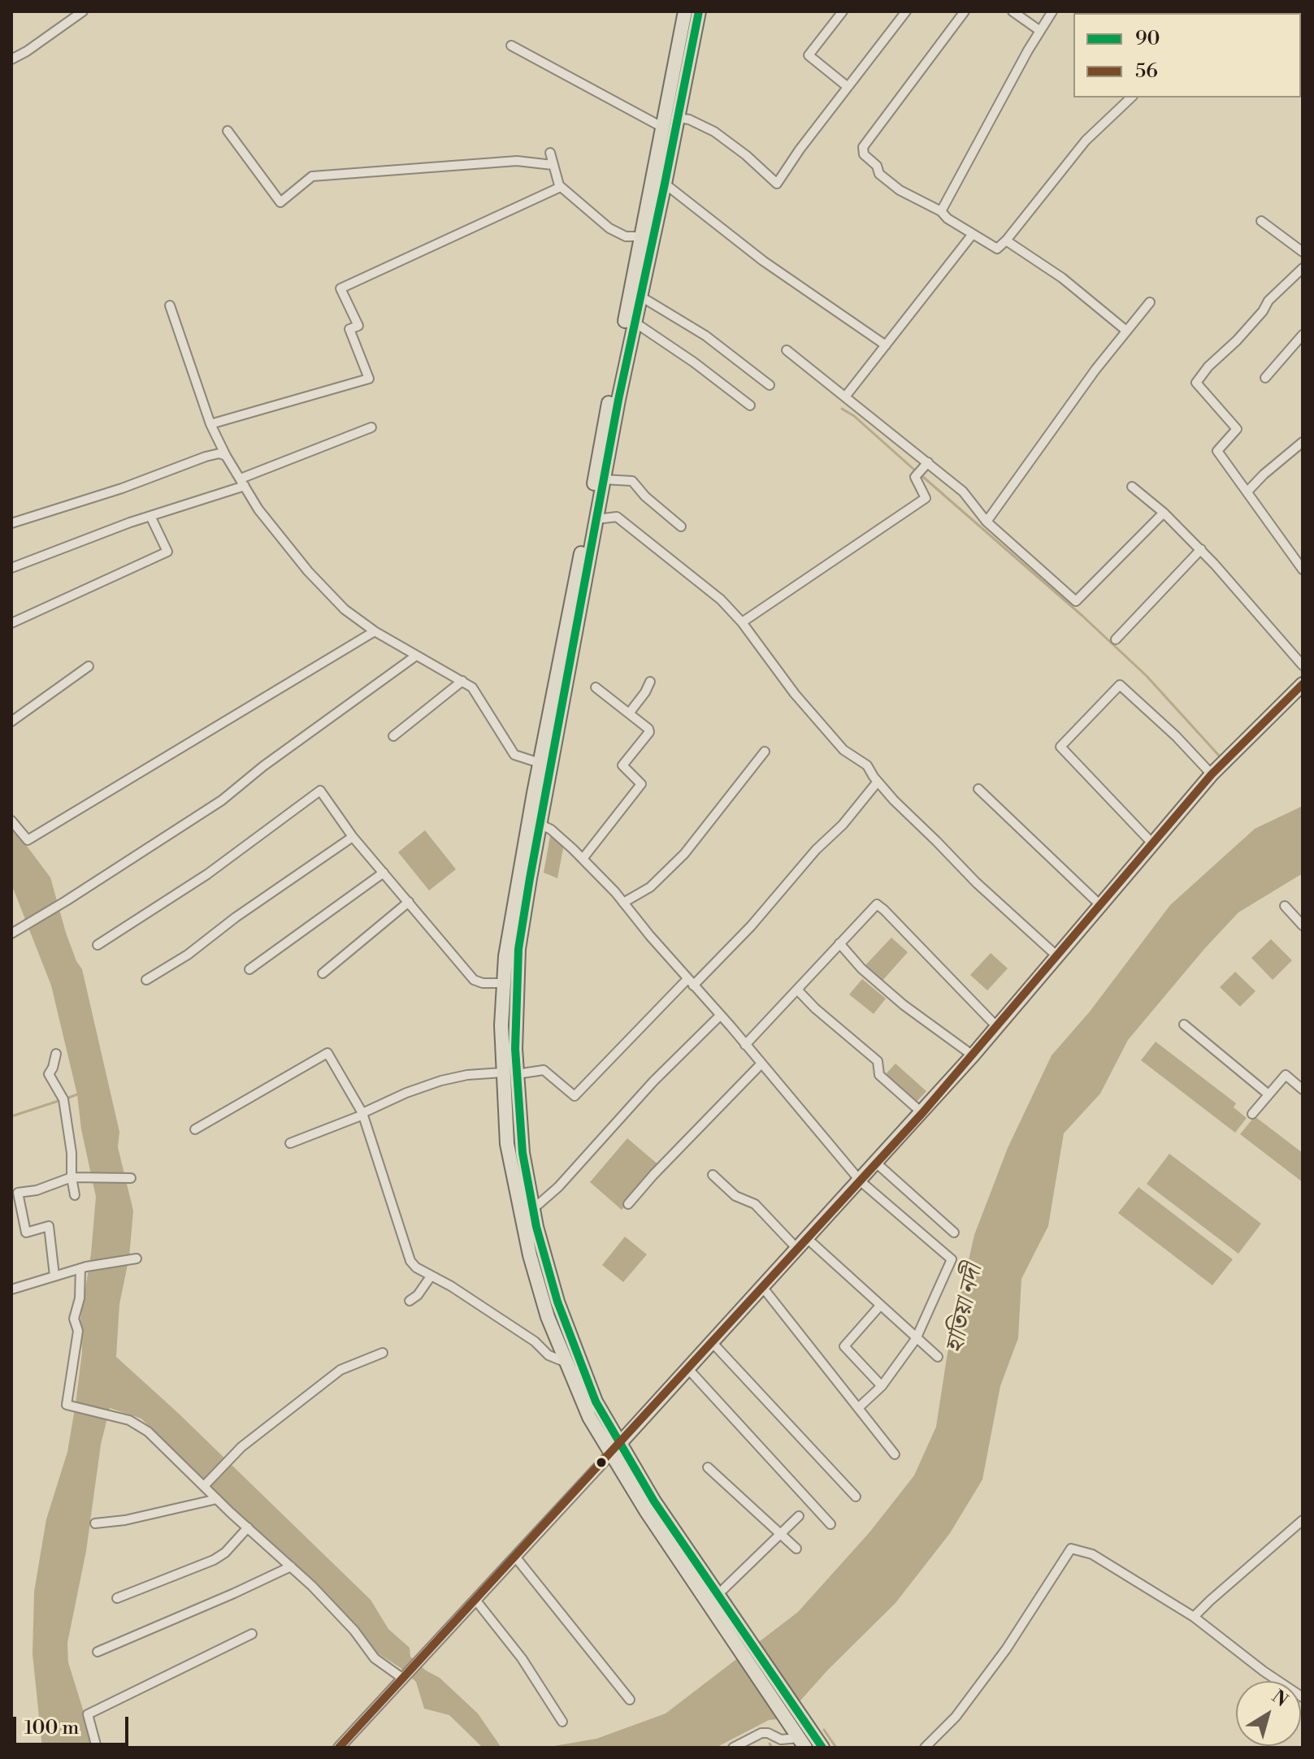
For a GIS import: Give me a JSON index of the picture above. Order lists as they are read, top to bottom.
{
  "water": ["হাতিয়া নদী"],
  "lines": ["transit line 90", "transit line 56"],
  "legend": ["90", "56"],
  "scale_bar": "100 m",
  "north": "top right"
}
